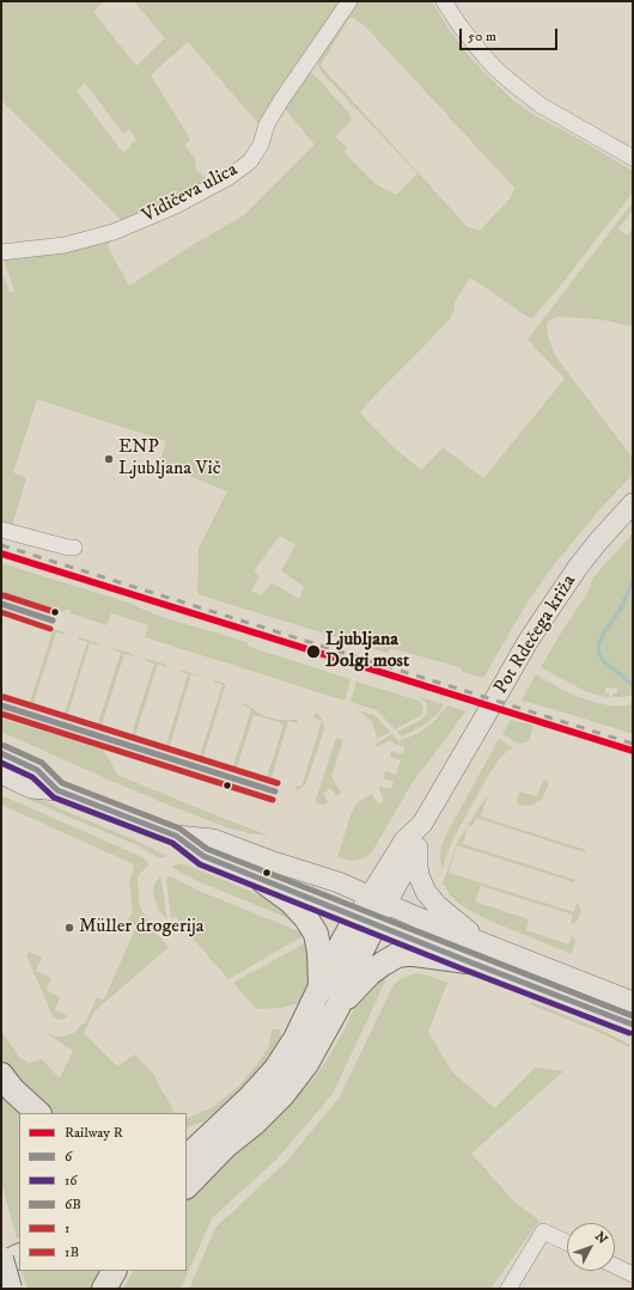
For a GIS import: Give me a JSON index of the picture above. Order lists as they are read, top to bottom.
{
  "streets": {
    "main road": ["Pot Rdečega križa"],
    "street": ["Vidičeva ulica"]
  },
  "places": ["ENP Ljubljana Vič", "Ljubljana Dolgi most", "Müller drogerija"],
  "lines": [
    "rail line R",
    "transit line 1B",
    "transit line 6",
    "transit line 1",
    "transit line 6B",
    "transit line 16"
  ],
  "legend": [
    "Railway R",
    "6",
    "16",
    "6B",
    "1",
    "1B"
  ],
  "scale_bar": "50 m",
  "north": "top right"
}
